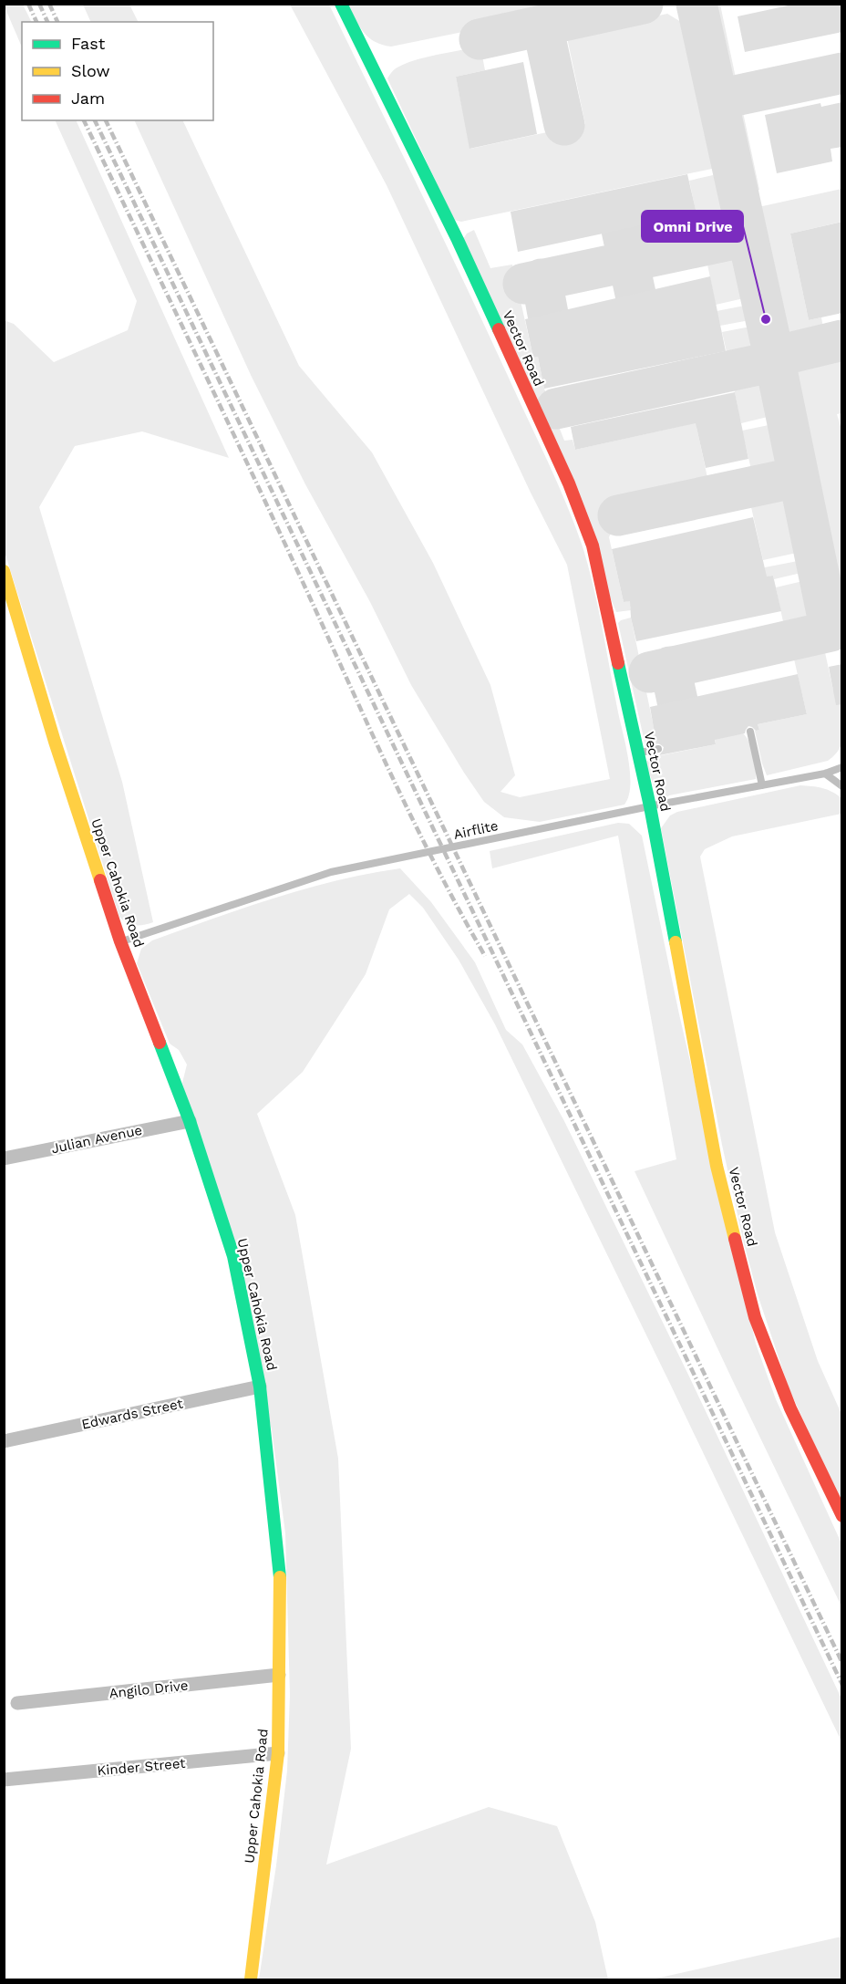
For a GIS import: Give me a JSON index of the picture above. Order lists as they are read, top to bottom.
{
  "streets": {
    "street": [
      "Vector Road",
      "Upper Cahokia Road",
      "Julian Avenue",
      "Edwards Street",
      "Angilo Drive",
      "Kinder Street"
    ],
    "lane": ["Airflite"]
  },
  "crossings": [
    ["Vector Road", "Airflite"],
    ["Airflite", "Upper Cahokia Road"],
    ["Upper Cahokia Road", "Julian Avenue"],
    ["Upper Cahokia Road", "Edwards Street"],
    ["Upper Cahokia Road", "Angilo Drive"],
    ["Upper Cahokia Road", "Kinder Street"]
  ],
  "places": ["Omni Drive"],
  "legend": ["Fast", "Slow", "Jam"]
}
